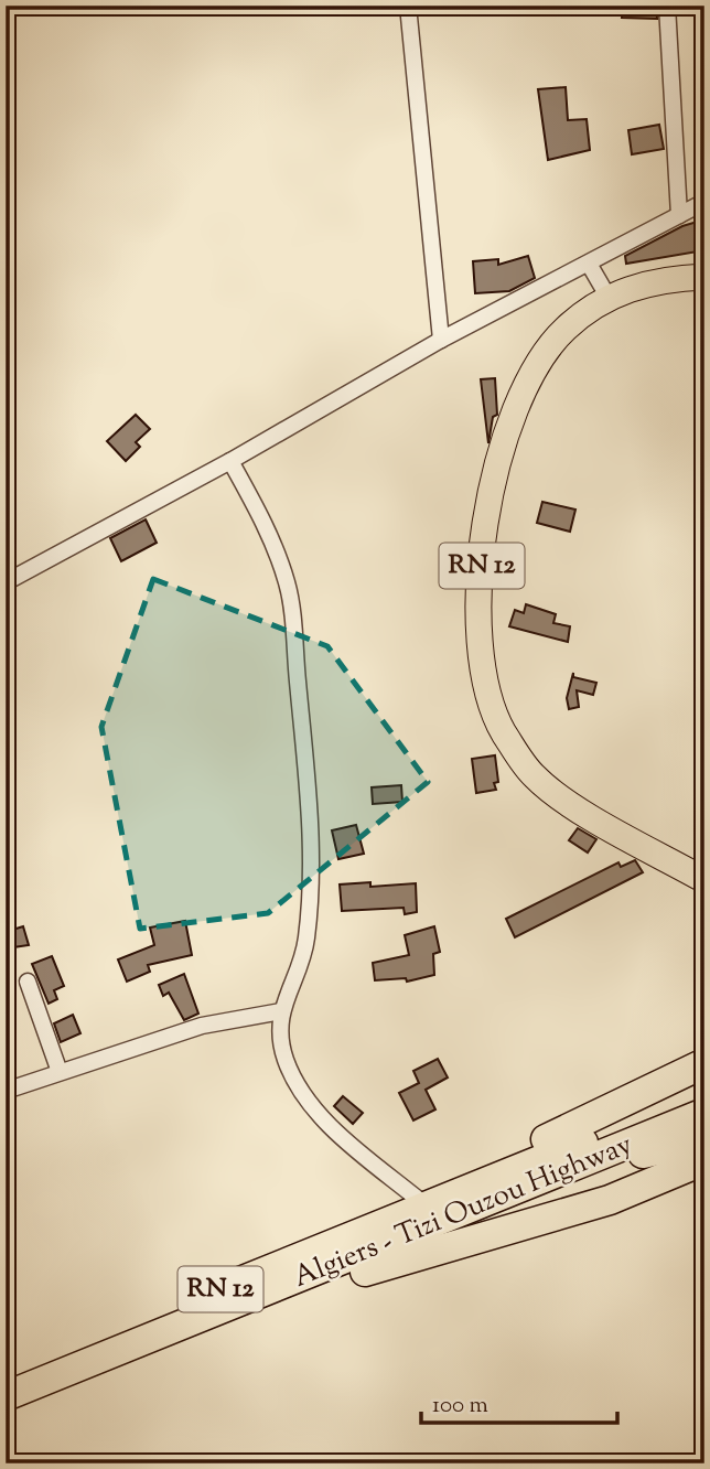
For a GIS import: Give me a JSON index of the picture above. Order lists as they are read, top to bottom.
{
  "streets": {
    "highway": ["RN 12", "Algiers - Tizi Ouzou Highway"]
  },
  "crossings": [
    ["RN 12", "Algiers - Tizi Ouzou Highway"]
  ],
  "scale_bar": "100 m"
}
